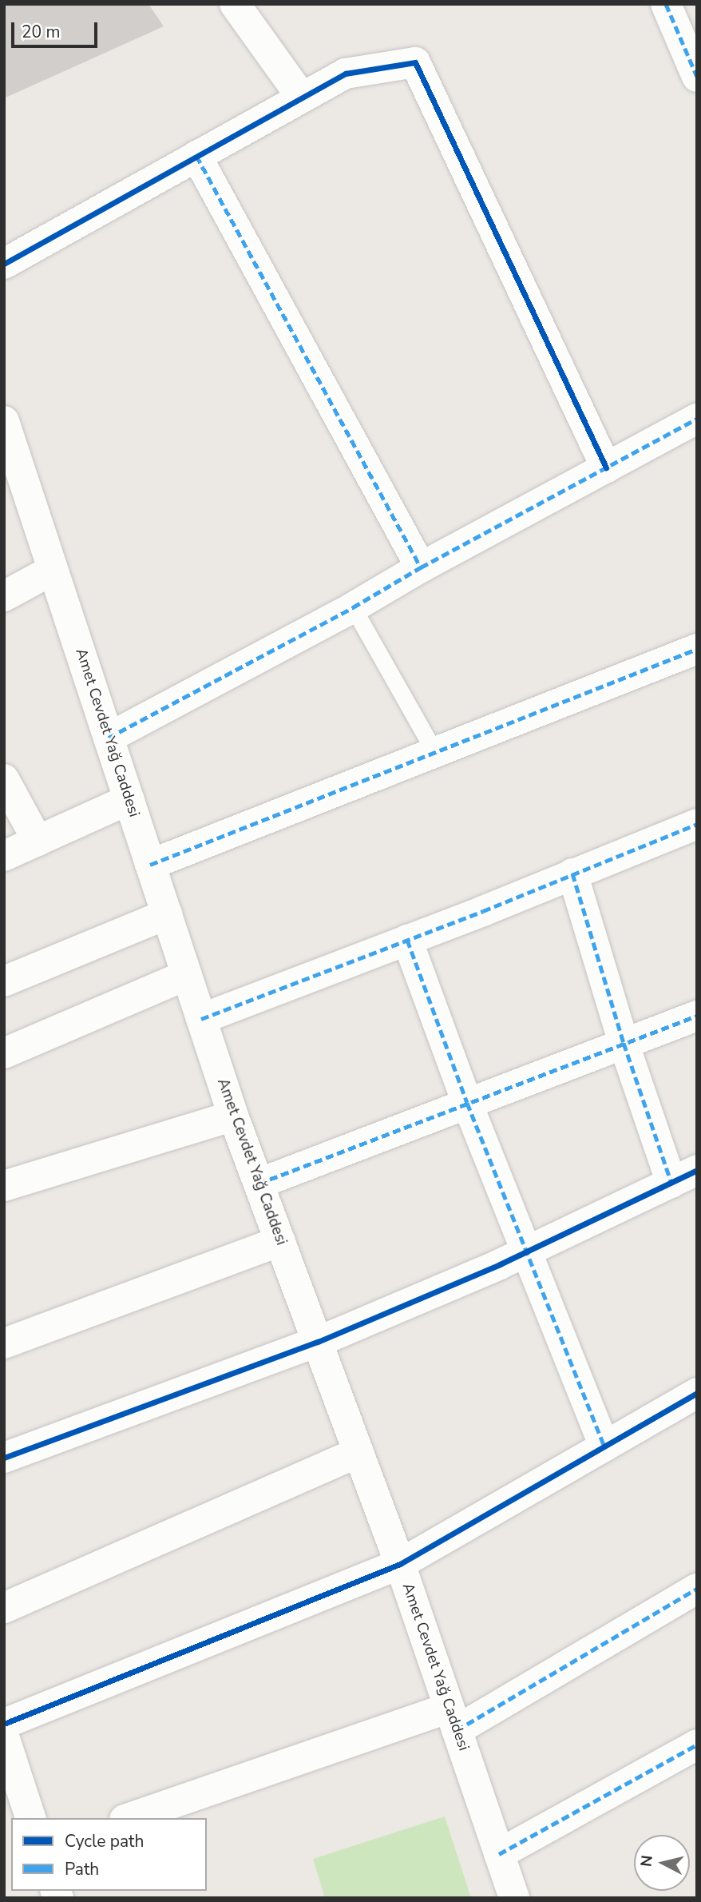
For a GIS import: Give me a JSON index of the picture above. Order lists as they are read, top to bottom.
{
  "streets": {
    "street": ["Amet Cevdet Yağ Caddesi"]
  },
  "legend": ["Cycle path", "Path"],
  "scale_bar": "20 m",
  "north": "left"
}
